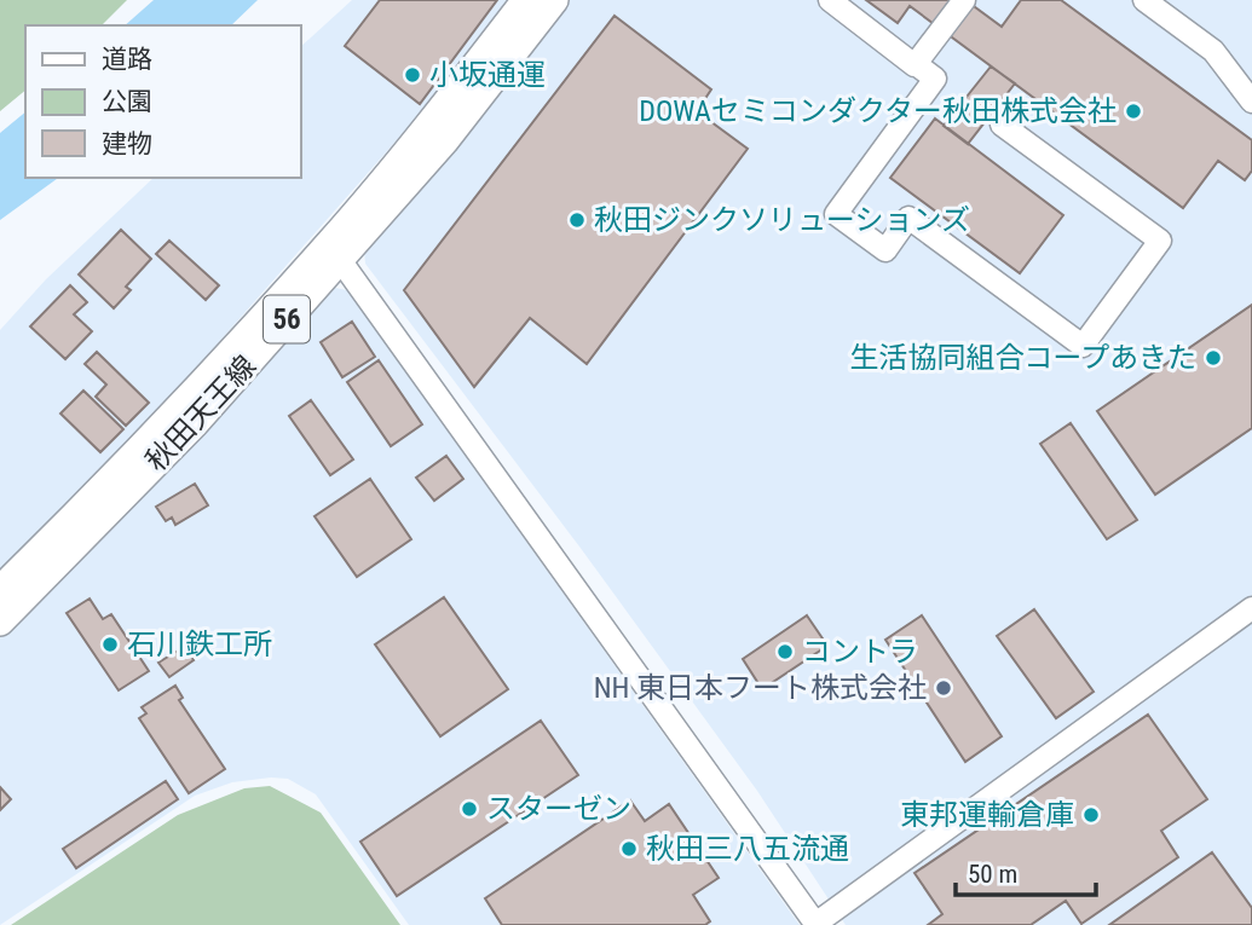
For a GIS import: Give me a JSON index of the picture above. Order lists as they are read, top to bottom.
{
  "streets": {
    "main road": ["56", "秋田天王線"]
  },
  "places": [
    "小坂通運",
    "DOWAセミコンダクター秋田株式会社",
    "秋田ジンクソリューションズ",
    "生活協同組合コープあきた",
    "石川鉄工所",
    "コントラ",
    "NH 東日本フート株式会社",
    "スターゼン",
    "東邦運輸倉庫",
    "秋田三八五流通"
  ],
  "legend": ["道路", "公園", "建物"],
  "scale_bar": "50 m"
}
